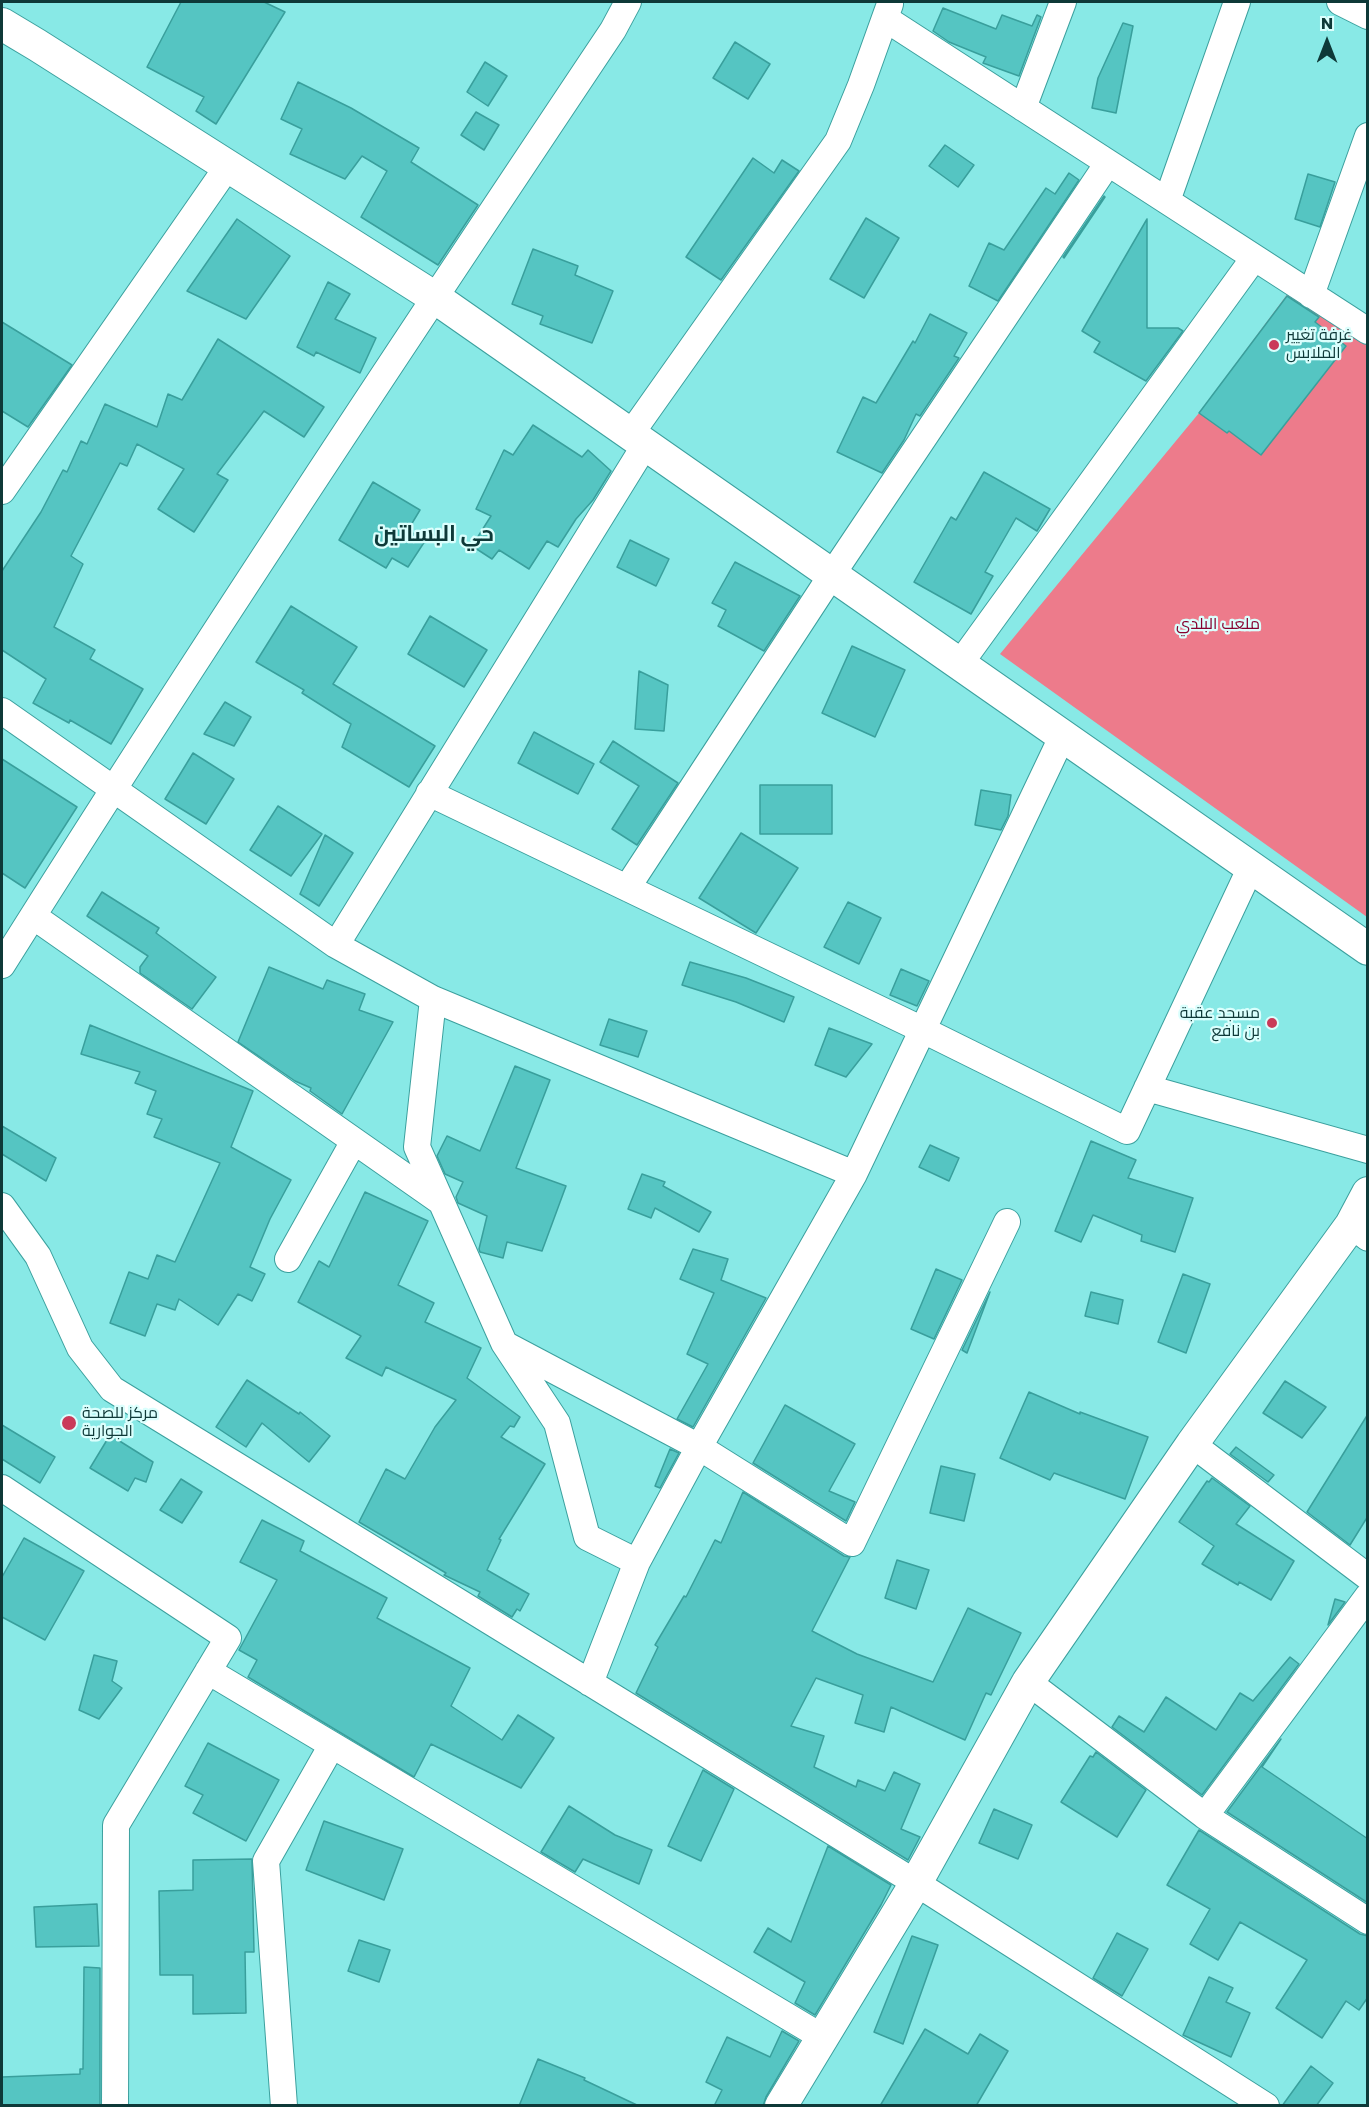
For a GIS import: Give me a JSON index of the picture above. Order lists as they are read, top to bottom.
{
  "districts": ["حي البساتين"],
  "parks": ["ملعب البلدي"],
  "places": ["غرفة تغيير الملابس", "مسجد عقبة بن نافع", "مركز للصحة الجوارية"],
  "north": "top"
}
